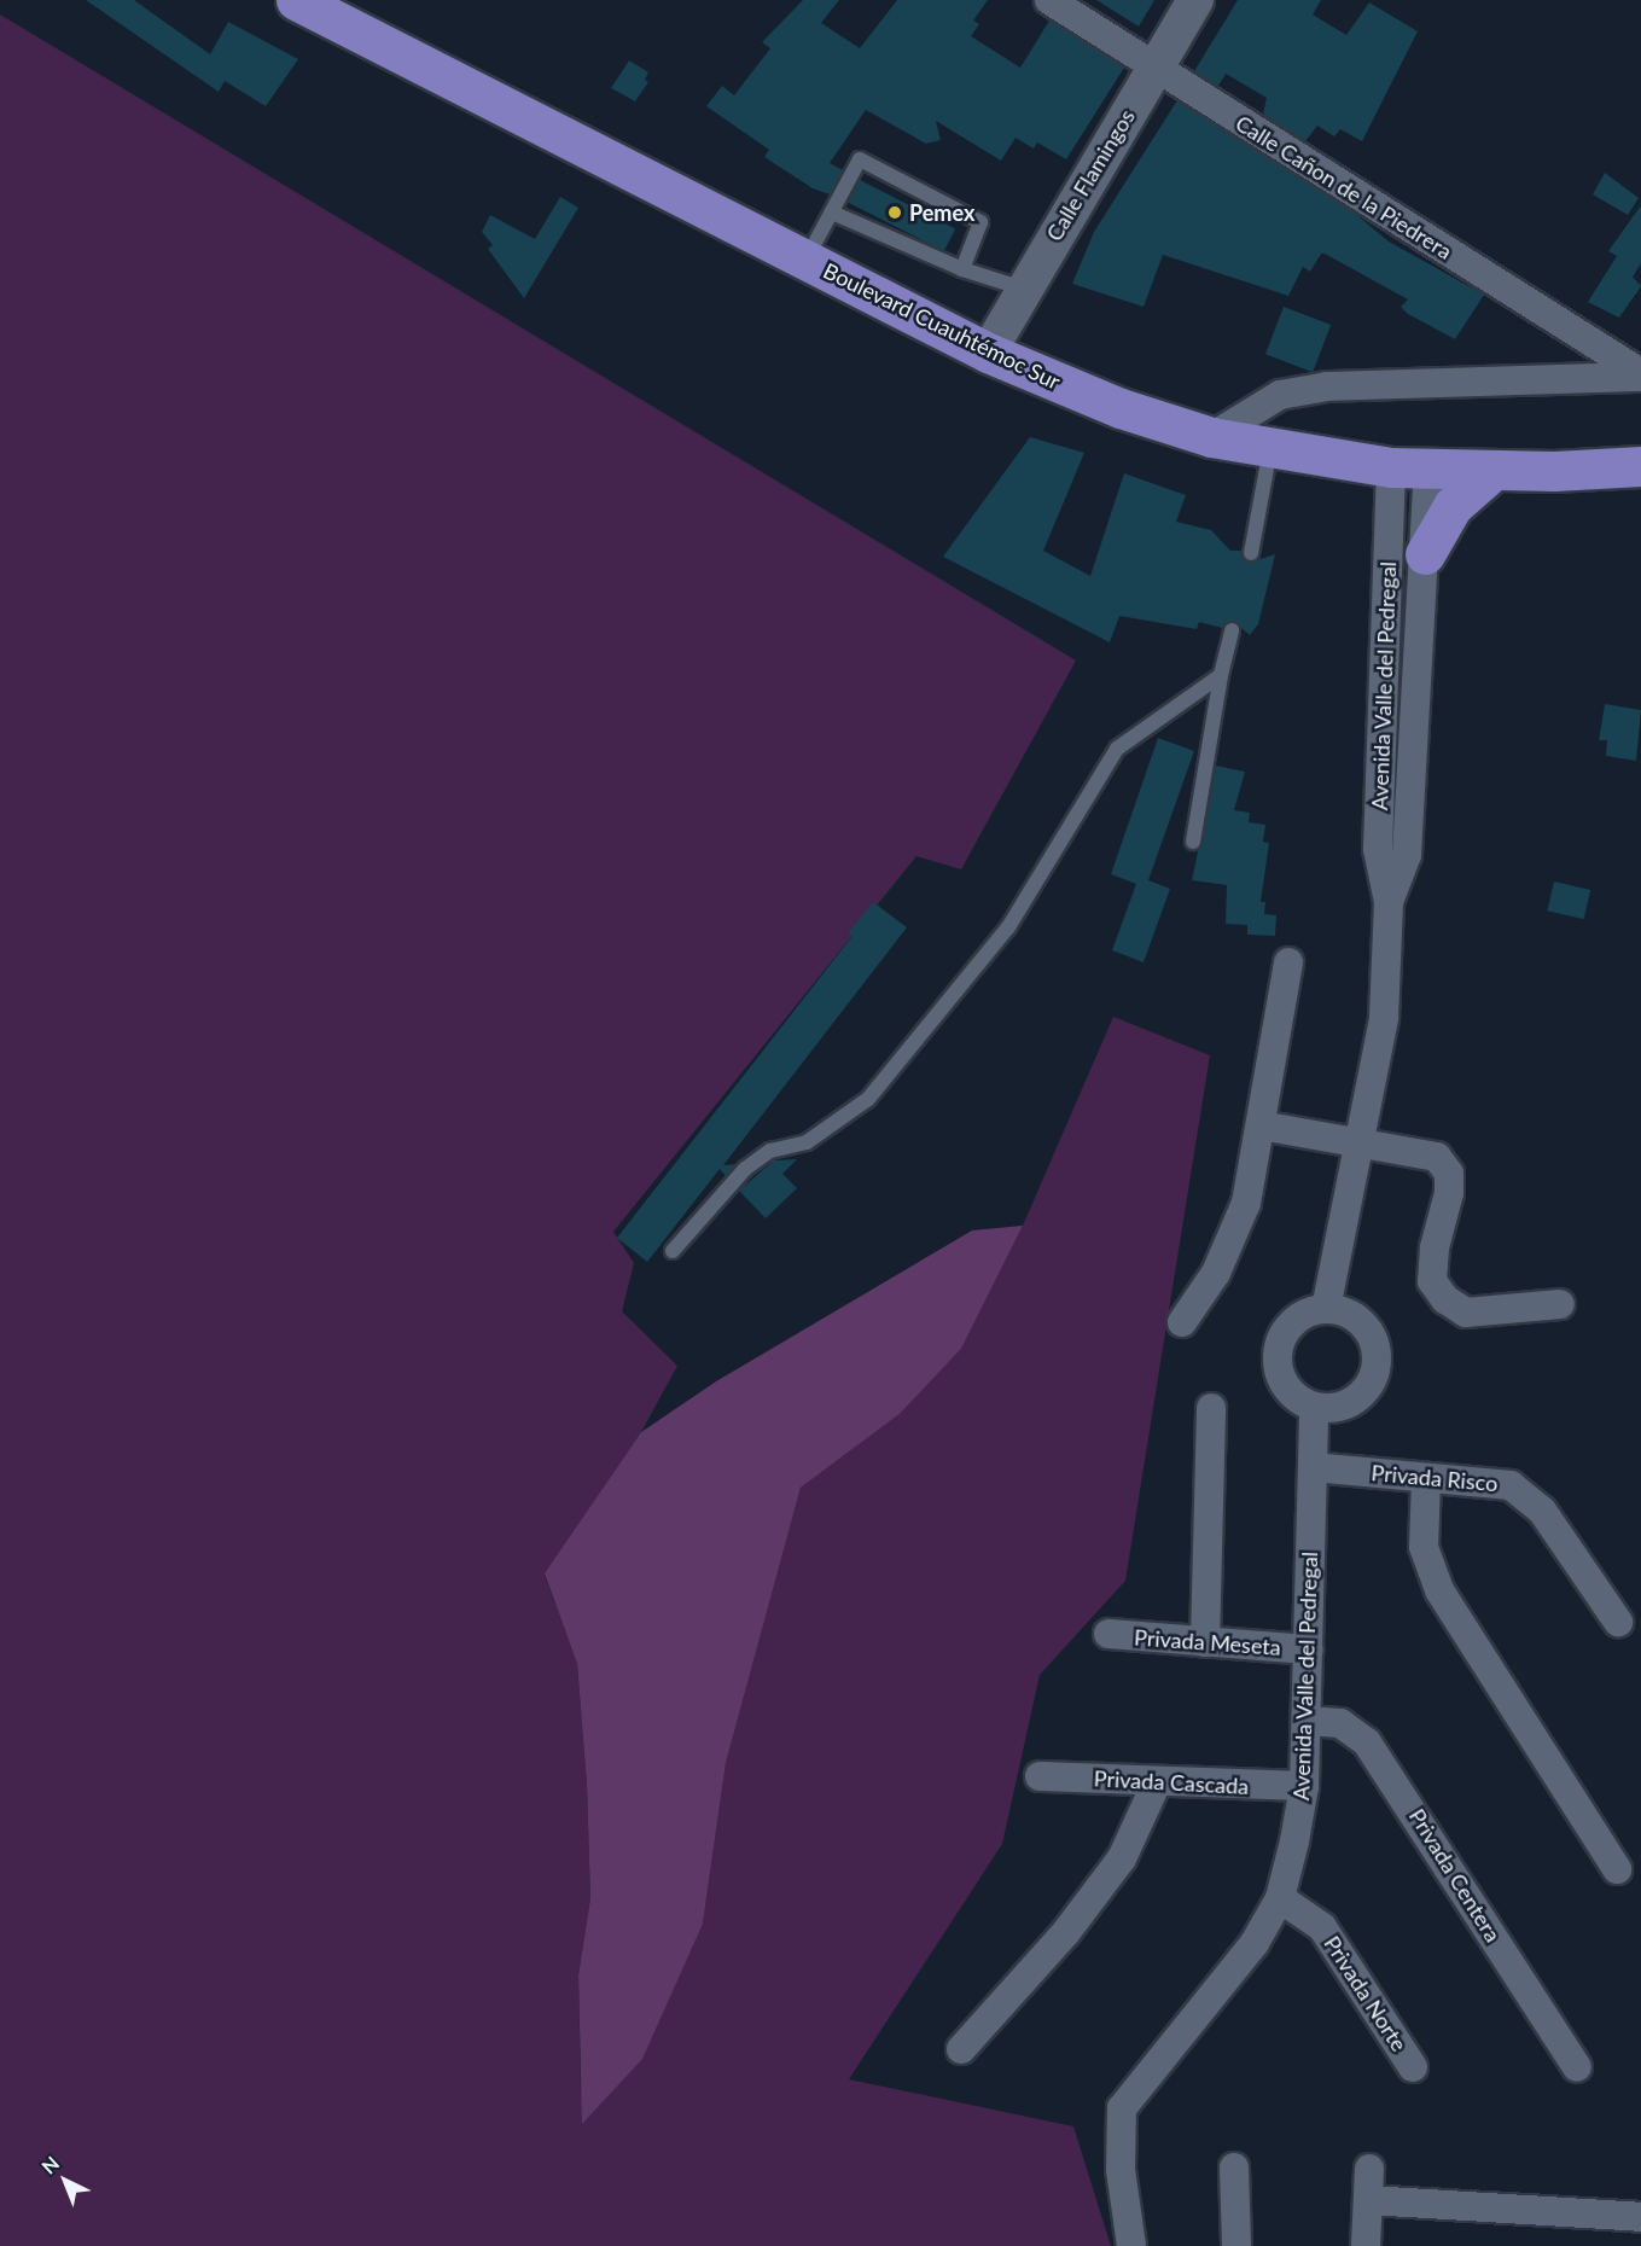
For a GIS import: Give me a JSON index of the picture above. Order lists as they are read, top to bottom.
{
  "streets": {
    "main road": ["Boulevard Cuauhtémoc Sur"],
    "street": [
      "Calle Flamingos",
      "Calle Cañon de la Piedrera",
      "Avenida Valle del Pedregal",
      "Privada Risco",
      "Privada Meseta",
      "Privada Cascada",
      "Privada Centera",
      "Privada Norte"
    ]
  },
  "crossings": [
    ["Calle Flamingos", "Calle Cañon de la Piedrera"],
    ["Calle Flamingos", "Boulevard Cuauhtémoc Sur"],
    ["Calle Cañon de la Piedrera", "Boulevard Cuauhtémoc Sur"],
    ["Boulevard Cuauhtémoc Sur", "Avenida Valle del Pedregal"],
    ["Avenida Valle del Pedregal", "Privada Risco"],
    ["Avenida Valle del Pedregal", "Privada Meseta"],
    ["Avenida Valle del Pedregal", "Privada Cascada"],
    ["Avenida Valle del Pedregal", "Privada Centera"],
    ["Avenida Valle del Pedregal", "Privada Norte"]
  ],
  "places": ["Pemex"],
  "north": "top left"
}
